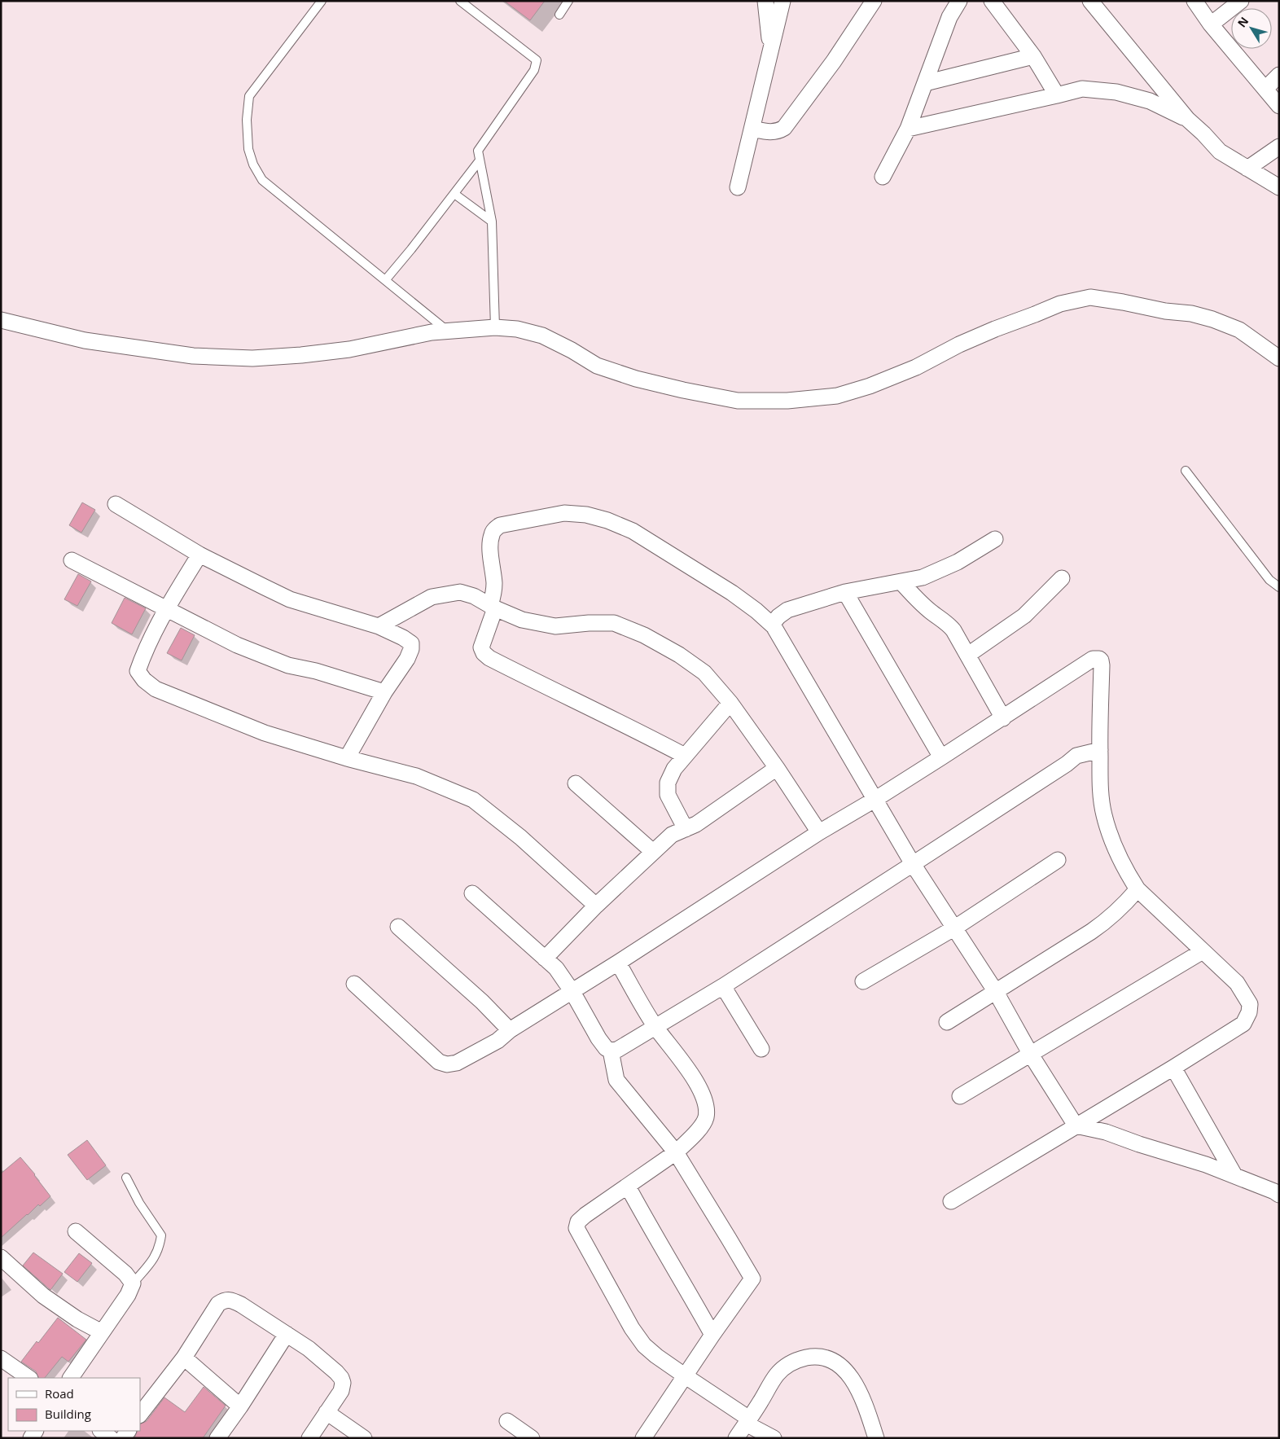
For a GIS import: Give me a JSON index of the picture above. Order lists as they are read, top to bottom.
{
  "legend": ["Road", "Building"],
  "north": "top left"
}
